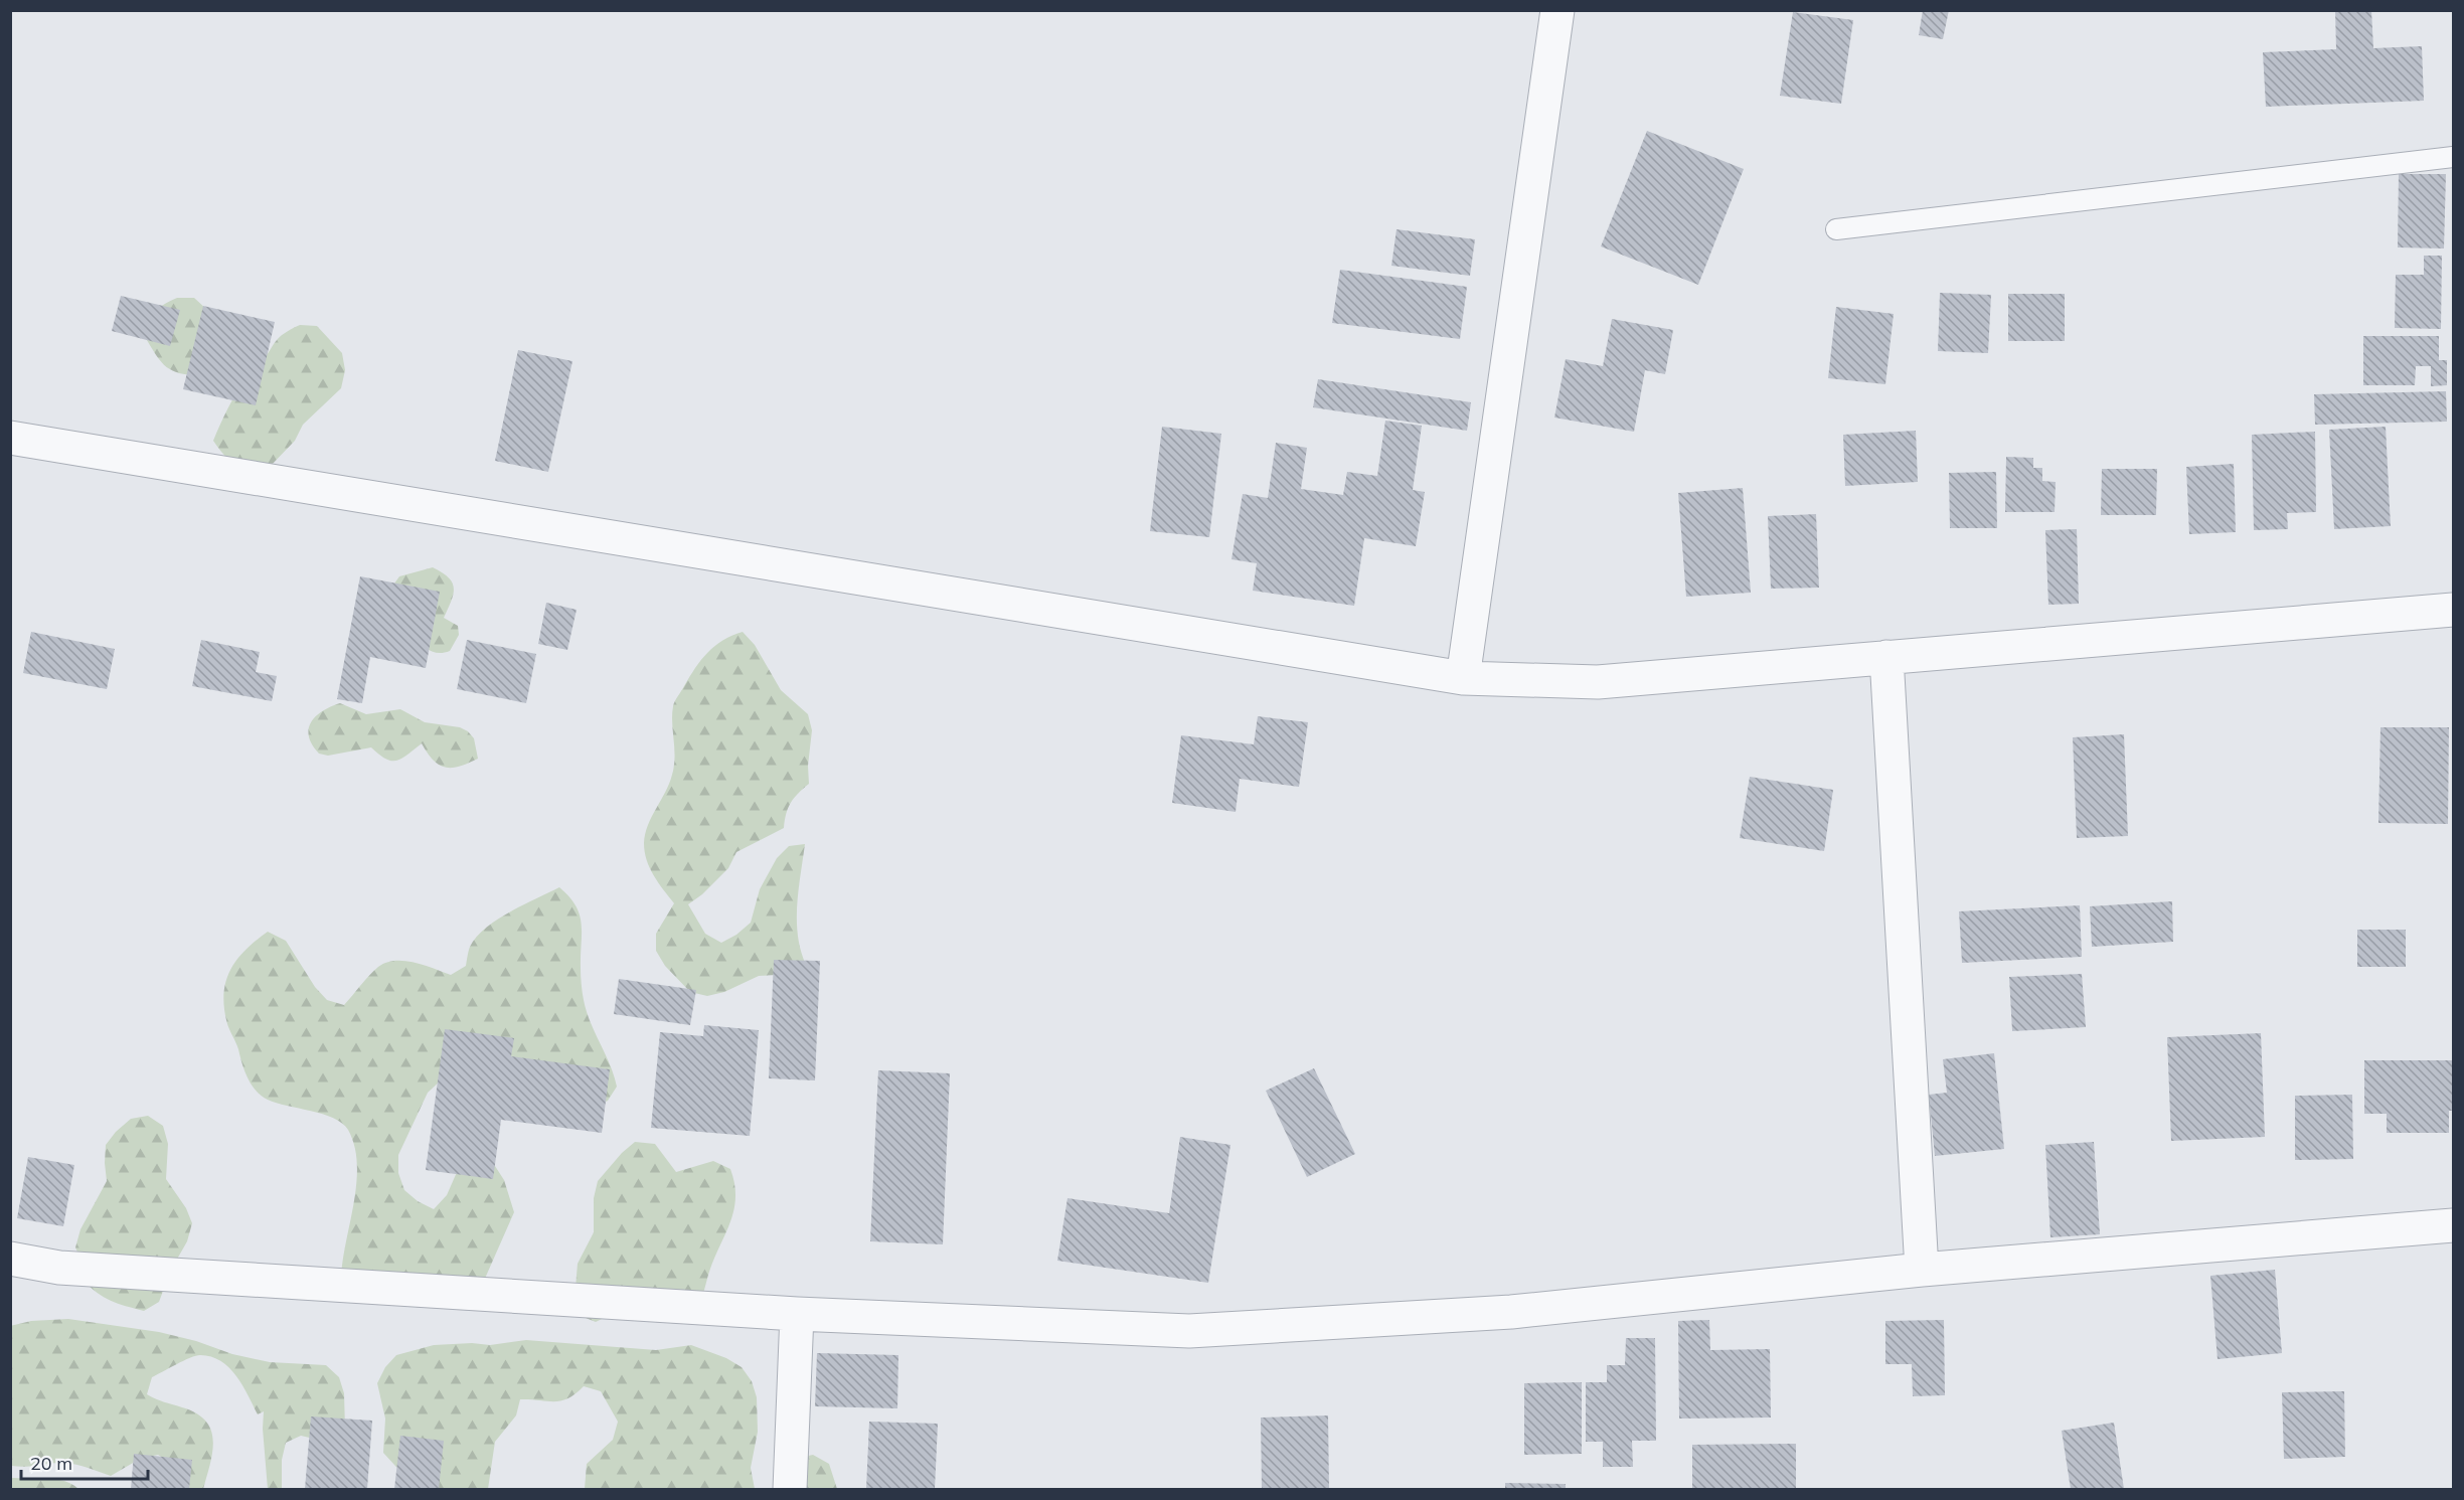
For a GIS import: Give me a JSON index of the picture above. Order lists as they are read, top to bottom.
{
  "scale_bar": "20 m"
}
